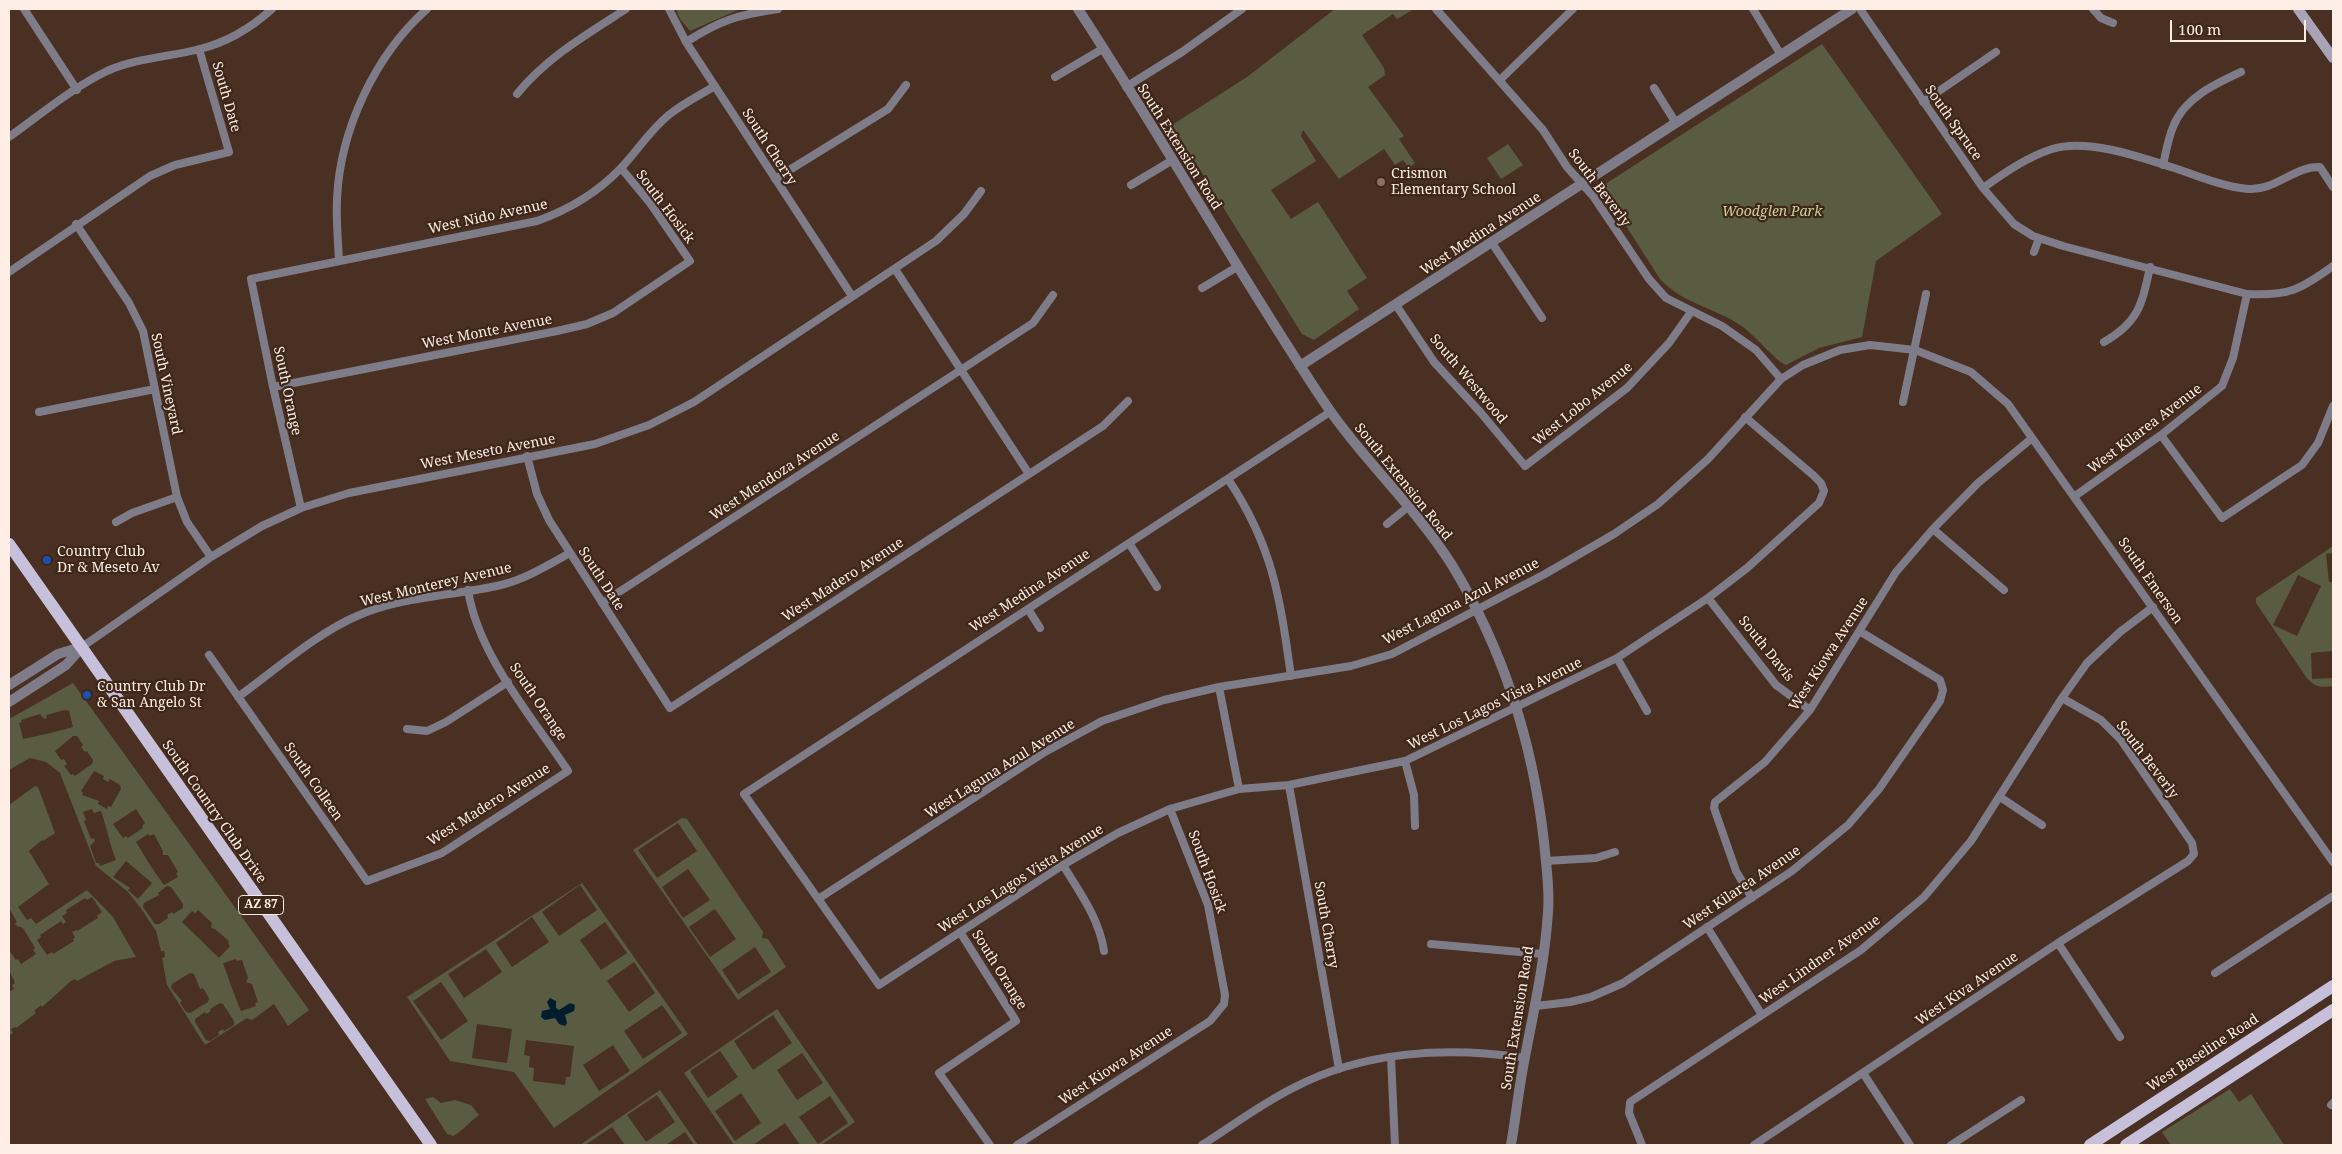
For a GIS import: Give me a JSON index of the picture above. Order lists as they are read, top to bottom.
{
  "streets": {
    "main road": ["South Country Club Drive", "AZ 87", "West Baseline Road"],
    "street": [
      "South Date",
      "South Spruce",
      "South Cherry",
      "South Extension Road",
      "South Beverly",
      "South Hosick",
      "West Nido Avenue",
      "West Medina Avenue",
      "West Monte Avenue",
      "South Westwood",
      "South Vineyard",
      "South Orange",
      "West Lobo Avenue",
      "West Kilarea Avenue",
      "West Meseto Avenue",
      "West Mendoza Avenue",
      "West Madero Avenue",
      "South Emerson",
      "West Monterey Avenue",
      "West Laguna Azul Avenue",
      "South Davis",
      "West Kiowa Avenue",
      "West Los Lagos Vista Avenue",
      "South Colleen",
      "West Lindner Avenue",
      "West Kiva Avenue"
    ]
  },
  "crossings": [
    ["South Date", "South Vineyard"],
    ["South Date", "West Meseto Avenue"],
    ["South Date", "West Mendoza Avenue"],
    ["South Date", "West Madero Avenue"],
    ["South Date", "West Monterey Avenue"],
    ["South Spruce", "West Kilarea Avenue"],
    ["South Cherry", "West Nido Avenue"],
    ["South Cherry", "West Meseto Avenue"],
    ["South Cherry", "West Los Lagos Vista Avenue"],
    ["South Extension Road", "West Medina Avenue"],
    ["South Extension Road", "West Kilarea Avenue"],
    ["South Extension Road", "West Laguna Azul Avenue"],
    ["South Extension Road", "West Los Lagos Vista Avenue"],
    ["South Beverly", "West Medina Avenue"],
    ["South Beverly", "West Lobo Avenue"],
    ["South Beverly", "West Laguna Azul Avenue"],
    ["South Beverly", "West Lindner Avenue"],
    ["South Beverly", "West Kiva Avenue"],
    ["South Hosick", "West Nido Avenue"],
    ["South Hosick", "West Monte Avenue"],
    ["South Hosick", "West Kiowa Avenue"],
    ["South Hosick", "West Los Lagos Vista Avenue"],
    ["West Nido Avenue", "South Orange"],
    ["West Medina Avenue", "South Westwood"],
    ["West Medina Avenue", "West Laguna Azul Avenue"],
    ["West Medina Avenue", "West Los Lagos Vista Avenue"],
    ["West Monte Avenue", "South Orange"],
    ["South Westwood", "West Lobo Avenue"],
    ["South Vineyard", "West Meseto Avenue"],
    ["South Orange", "West Meseto Avenue"],
    ["South Orange", "West Madero Avenue"],
    ["South Orange", "West Monterey Avenue"],
    ["South Orange", "West Los Lagos Vista Avenue"],
    ["West Kilarea Avenue", "South Emerson"],
    ["West Kilarea Avenue", "West Kiowa Avenue"],
    ["West Meseto Avenue", "South Country Club Drive"],
    ["West Madero Avenue", "South Colleen"],
    ["South Emerson", "West Laguna Azul Avenue"],
    ["South Emerson", "West Kiowa Avenue"],
    ["South Emerson", "West Lindner Avenue"],
    ["West Monterey Avenue", "South Colleen"],
    ["West Laguna Azul Avenue", "West Los Lagos Vista Avenue"],
    ["South Davis", "West Kiowa Avenue"],
    ["South Davis", "West Los Lagos Vista Avenue"]
  ],
  "parks": ["Woodglen Park"],
  "places": ["Crismon Elementary School", "Country Club Dr & Meseto Av", "Country Club Dr & San Angelo St"],
  "scale_bar": "100 m"
}
